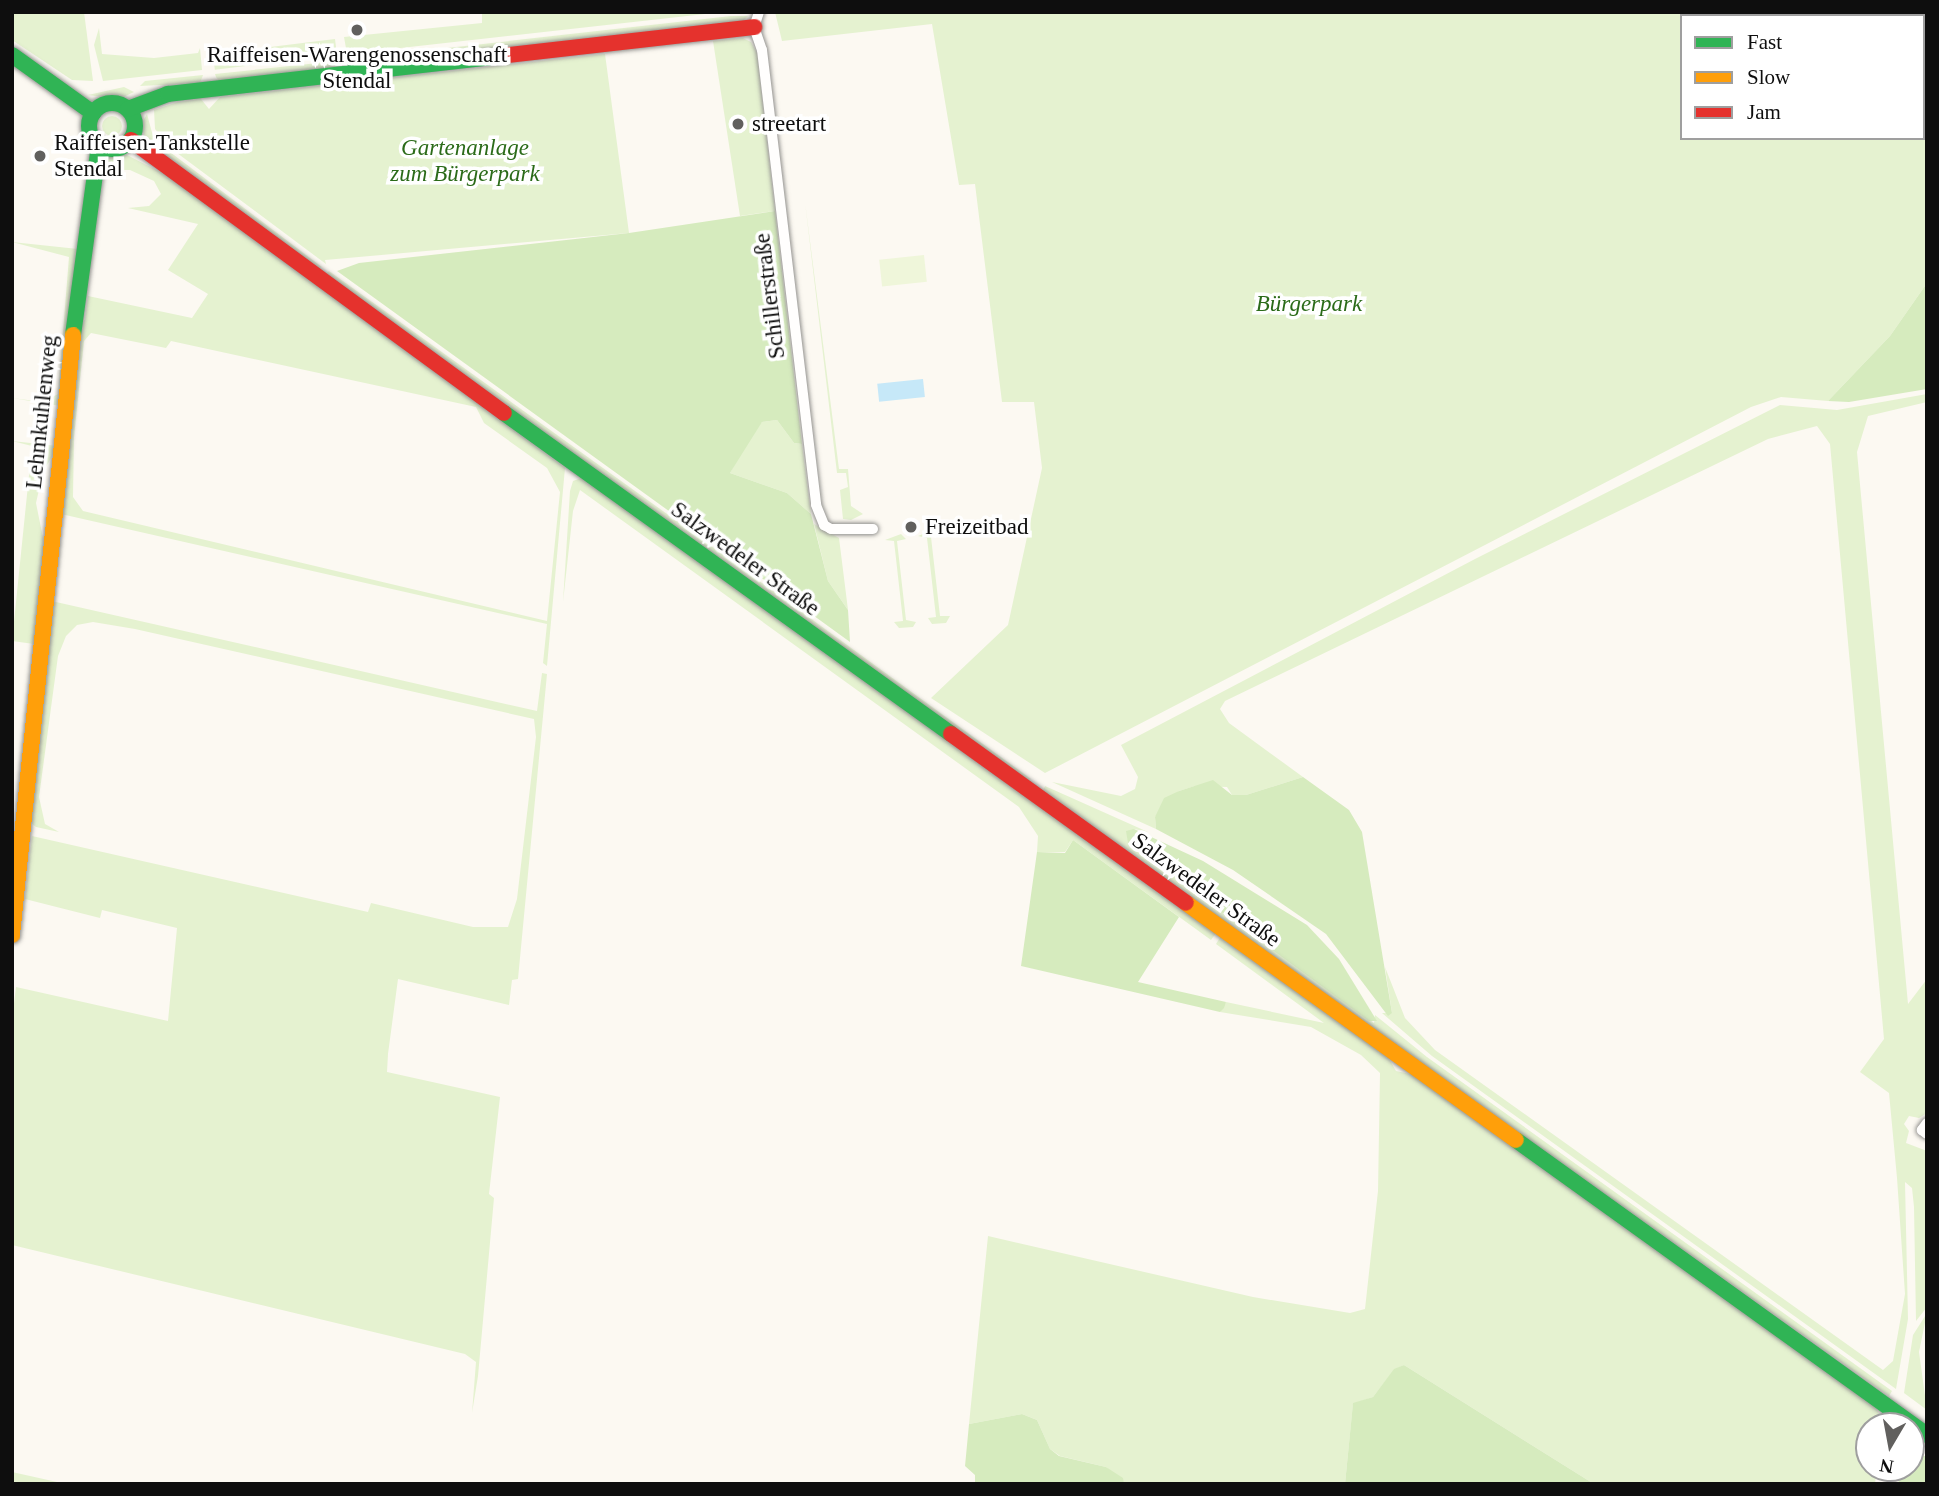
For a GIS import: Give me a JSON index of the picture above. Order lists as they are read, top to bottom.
{
  "streets": {
    "main road": ["Lehmkuhlenweg", "Salzwedeler Straße"],
    "street": ["Schillerstraße"]
  },
  "crossings": [
    ["Lehmkuhlenweg", "Salzwedeler Straße"]
  ],
  "parks": ["Gartenanlage zum Bürgerpark", "Bürgerpark"],
  "places": [
    "Raiffeisen-Warengenossenschaft Stendal",
    "streetart",
    "Raiffeisen-Tankstelle Stendal",
    "Freizeitbad"
  ],
  "legend": ["Fast", "Slow", "Jam"],
  "north": "bottom"
}
